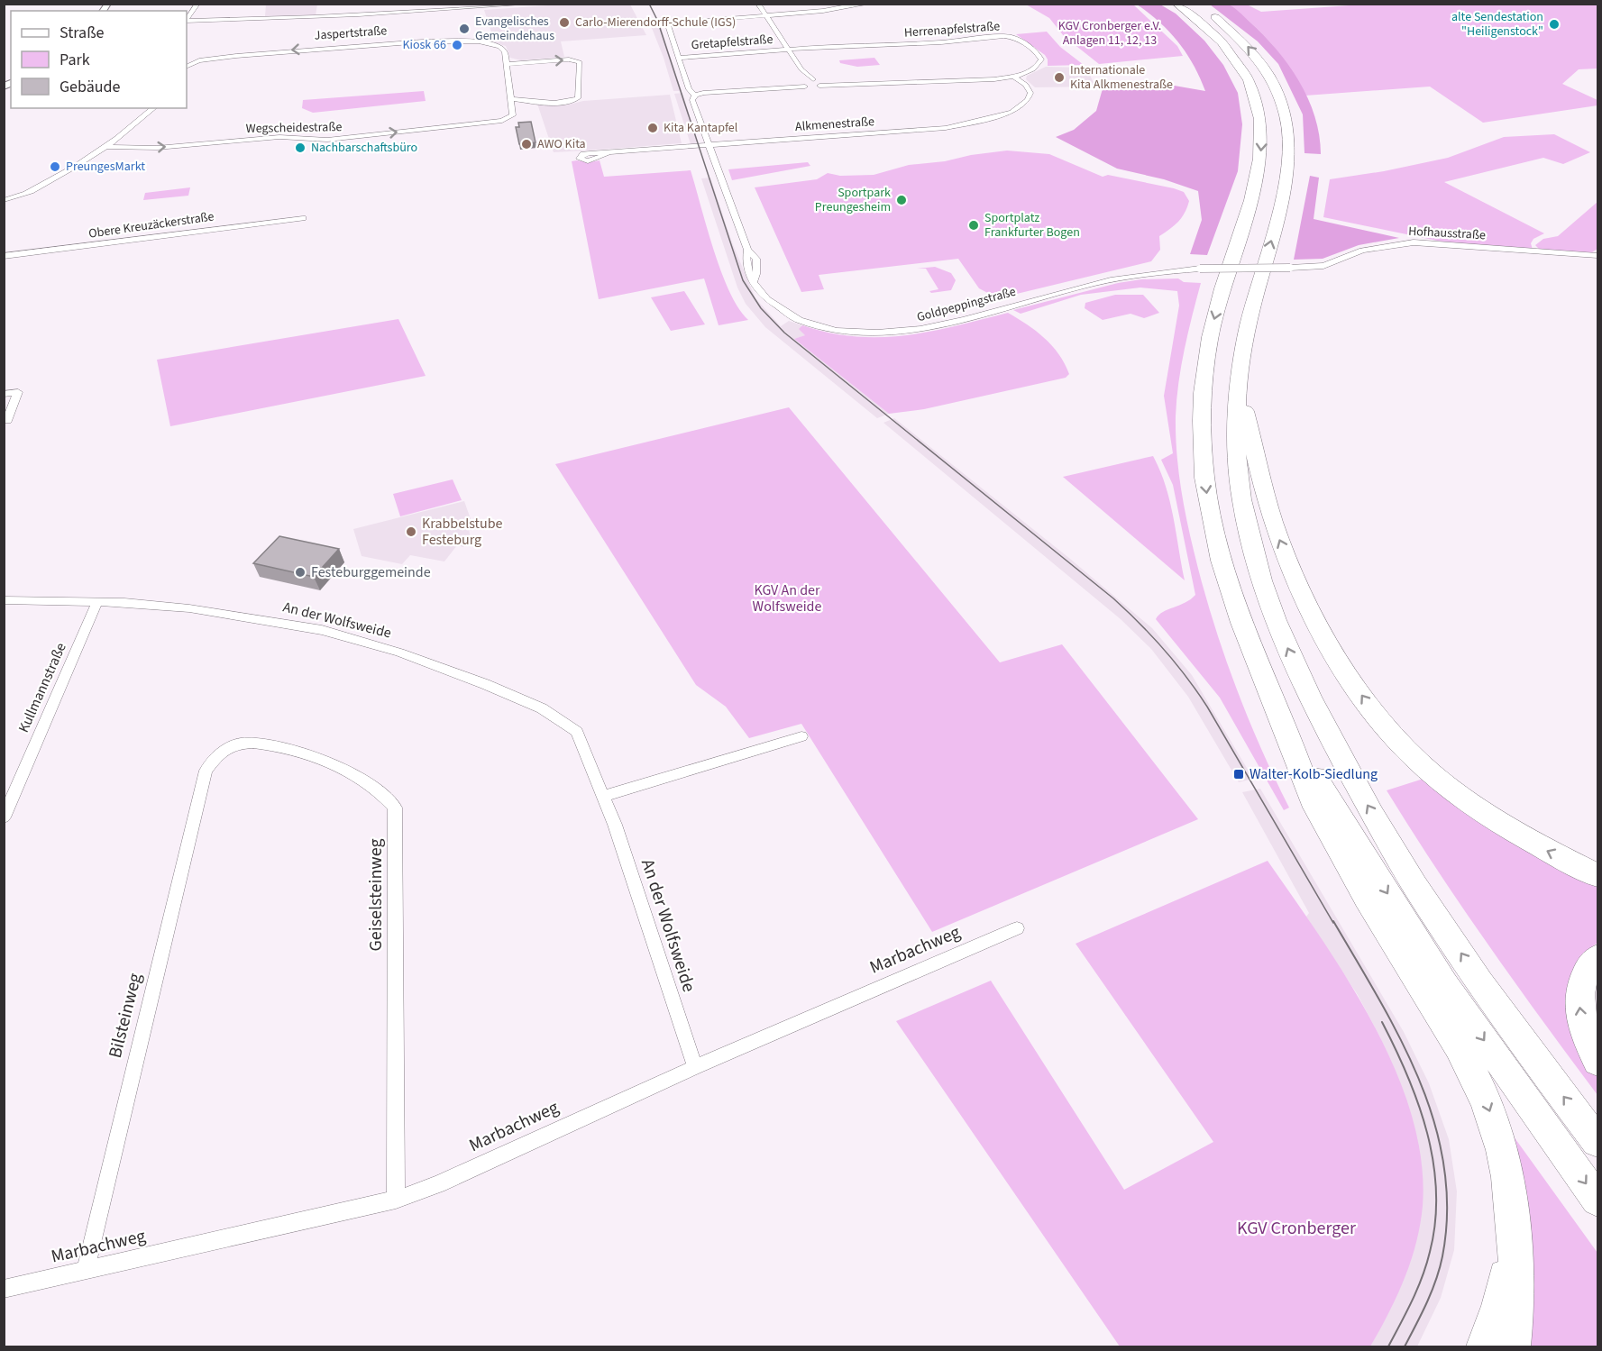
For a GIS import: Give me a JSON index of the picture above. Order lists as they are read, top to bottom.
{
  "streets": {
    "street": [
      "Herrenapfelstraße",
      "Jaspertstraße",
      "Gretapfelstraße",
      "Alkmenestraße",
      "Wegscheidestraße",
      "Obere Kreuzäckerstraße",
      "Hofhausstraße",
      "Goldpeppingstraße",
      "An der Wolfsweide",
      "Kullmannstraße",
      "Geiselsteinweg",
      "Marbachweg",
      "Bilsteinweg"
    ]
  },
  "crossings": [
    ["Herrenapfelstraße", "Gretapfelstraße"],
    ["Herrenapfelstraße", "Alkmenestraße"],
    ["Jaspertstraße", "Wegscheidestraße"],
    ["Gretapfelstraße", "Goldpeppingstraße"],
    ["Alkmenestraße", "Goldpeppingstraße"],
    ["Hofhausstraße", "Goldpeppingstraße"],
    ["An der Wolfsweide", "Kullmannstraße"],
    ["An der Wolfsweide", "Marbachweg"],
    ["Geiselsteinweg", "Marbachweg"],
    ["Geiselsteinweg", "Bilsteinweg"],
    ["Marbachweg", "Bilsteinweg"]
  ],
  "one_way": ["Wegscheidestraße"],
  "parks": ["KGV Cronberger e.V. Anlagen 11, 12, 13", "KGV An der Wolfsweide", "KGV Cronberger"],
  "places": {
    "other": [
      "Carlo-Mierendorff-Schule (IGS)",
      "alte Sendestation \"Heiligenstock\"",
      "Evangelisches Gemeindehaus",
      "Kiosk 66",
      "Internationale Kita Alkmenestraße",
      "Kita Kantapfel",
      "AWO Kita",
      "Nachbarschaftsbüro",
      "PreungesMarkt",
      "Sportpark Preungesheim",
      "Sportplatz Frankfurter Bogen",
      "Krabbelstube Festeburg",
      "Festeburggemeinde"
    ],
    "transit": ["Walter-Kolb-Siedlung"]
  },
  "legend": ["Straße", "Park", "Gebäude"]
}
